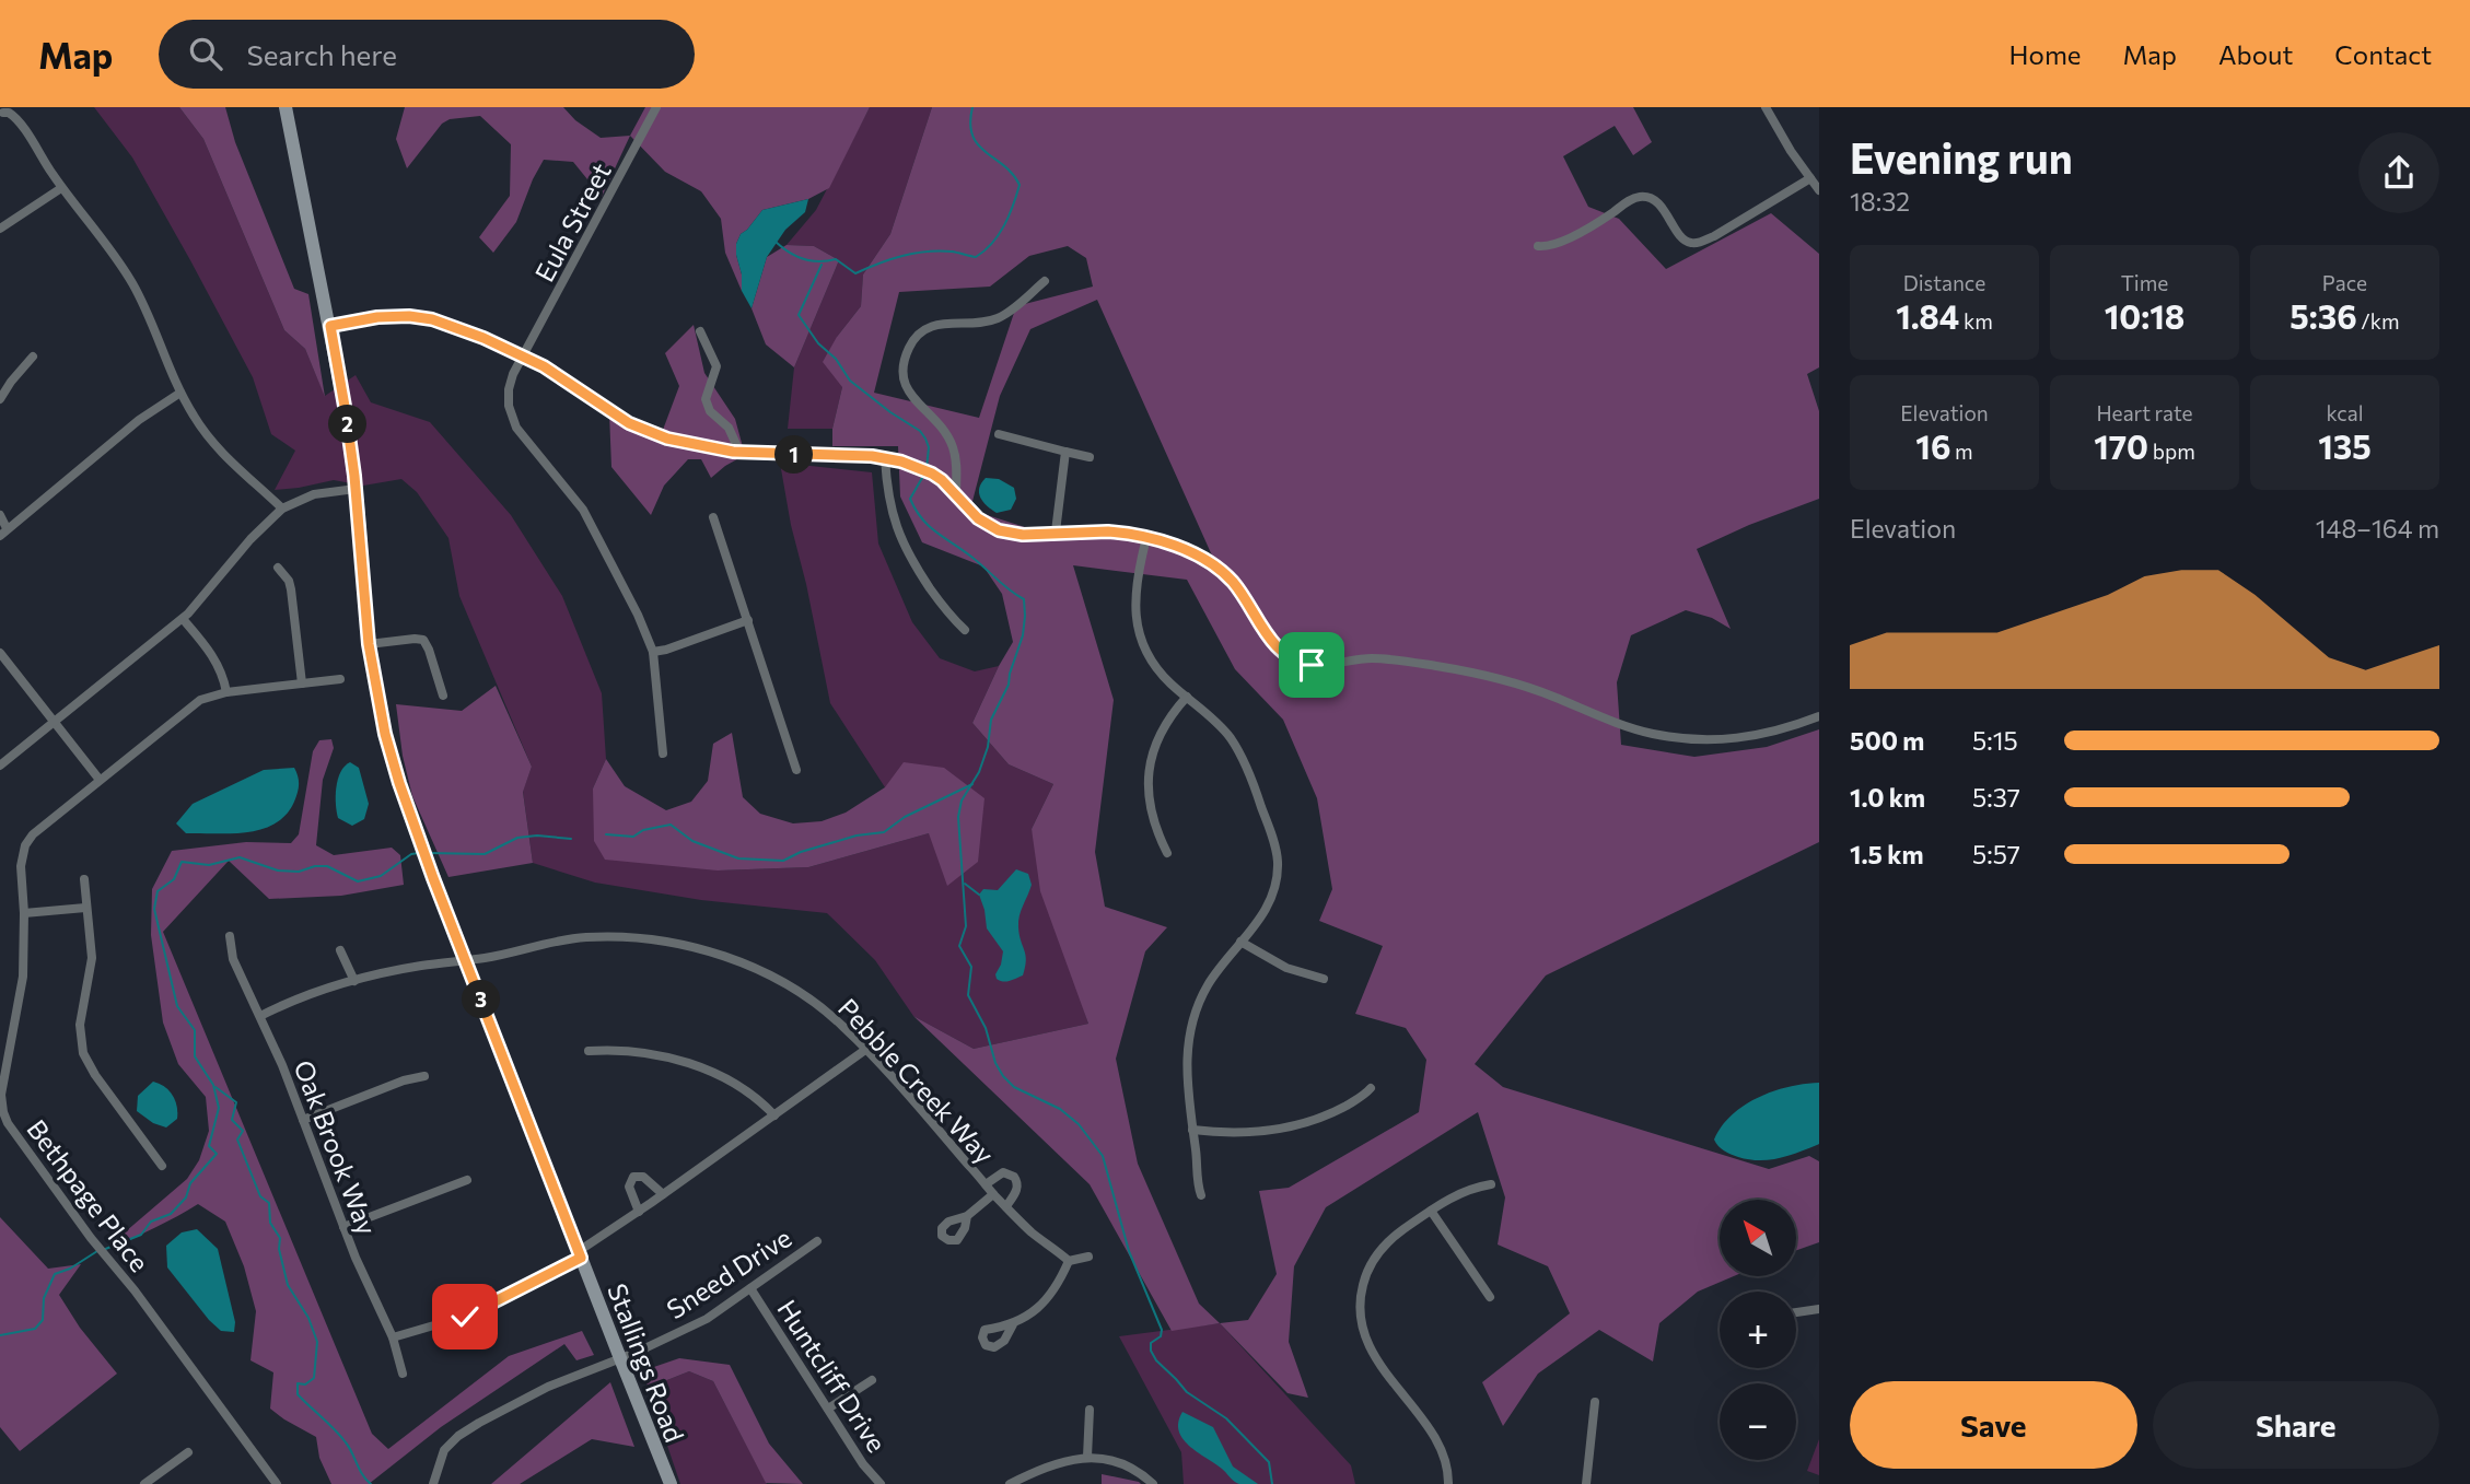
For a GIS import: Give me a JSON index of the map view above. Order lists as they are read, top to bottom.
{
  "streets": {
    "street": [
      "Eula Street",
      "Pebble Creek Way",
      "Oak Brook Way",
      "Bethpage Place",
      "Sneed Drive",
      "Stallings Road",
      "Huntcliff Drive"
    ]
  },
  "crossings": [
    ["Pebble Creek Way", "Oak Brook Way"],
    ["Pebble Creek Way", "Stallings Road"],
    ["Sneed Drive", "Stallings Road"],
    ["Sneed Drive", "Huntcliff Drive"]
  ],
  "north": "top left",
  "page": {
    "header": "Map",
    "search": "Search here",
    "nav": [
      "Home",
      "Map",
      "About",
      "Contact"
    ],
    "heading": ["Evening run", "18:32"],
    "stats": [
      ["Distance", "1.84 km"],
      ["Time", "10:18"],
      ["Pace", "5:36 /km"],
      ["Elevation", "16 m"],
      ["Heart rate", "170 bpm"],
      ["kcal", "135"]
    ],
    "pins": ["2", "1", "3"],
    "chart": ["Elevation", "148–164 m"],
    "list": [
      {
        "name": "500 m",
        "note": "5:15"
      },
      {
        "name": "1.0 km",
        "note": "5:37"
      },
      {
        "name": "1.5 km",
        "note": "5:57"
      }
    ],
    "map_buttons": ["+", "−"],
    "buttons": ["Save", "Share"]
  }
}
